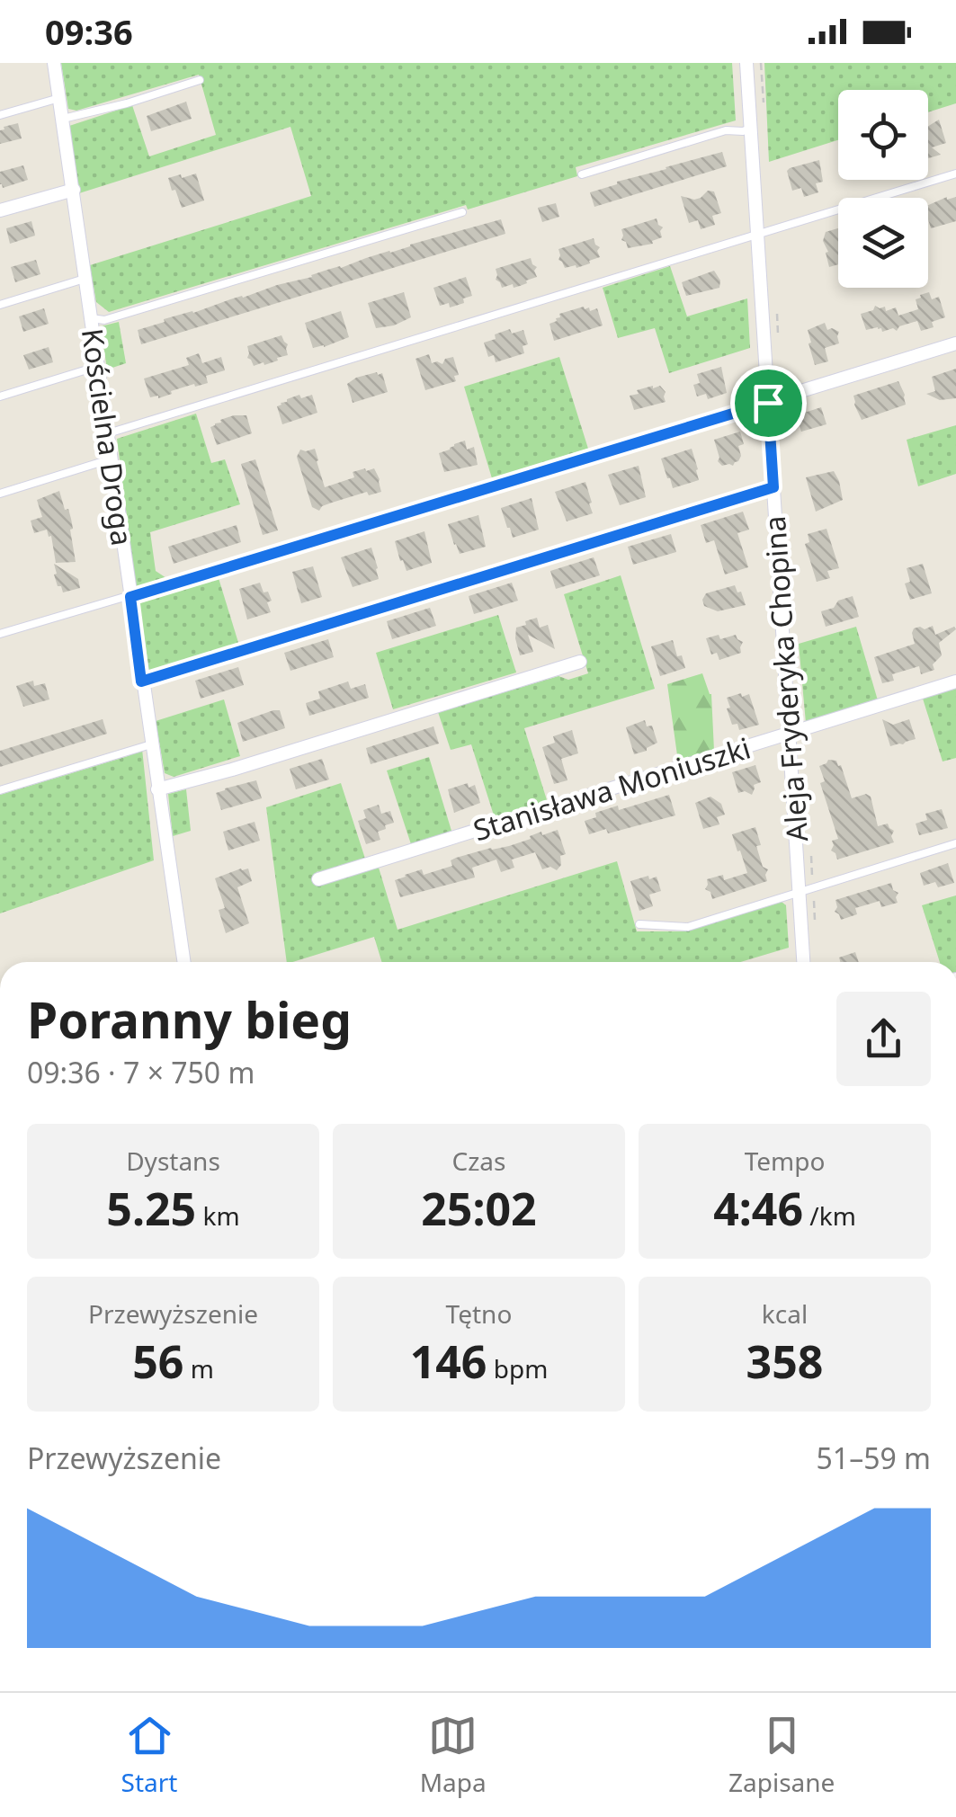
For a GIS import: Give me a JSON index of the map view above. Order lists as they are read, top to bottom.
{
  "streets": {
    "street": ["Kościelna Droga", "Aleja Fryderyka Chopina", "Stanisława Moniuszki"]
  },
  "crossings": [
    ["Aleja Fryderyka Chopina", "Stanisława Moniuszki"]
  ],
  "page": {
    "status": "09:36",
    "heading": ["Poranny bieg", "09:36 · 7 × 750 m"],
    "stats": [
      ["Dystans", "5.25 km"],
      ["Czas", "25:02"],
      ["Tempo", "4:46 /km"],
      ["Przewyższenie", "56 m"],
      ["Tętno", "146 bpm"],
      ["kcal", "358"]
    ],
    "chart": ["Przewyższenie", "51–59 m"],
    "tabs": ["Start", "Mapa", "Zapisane"]
  }
}
